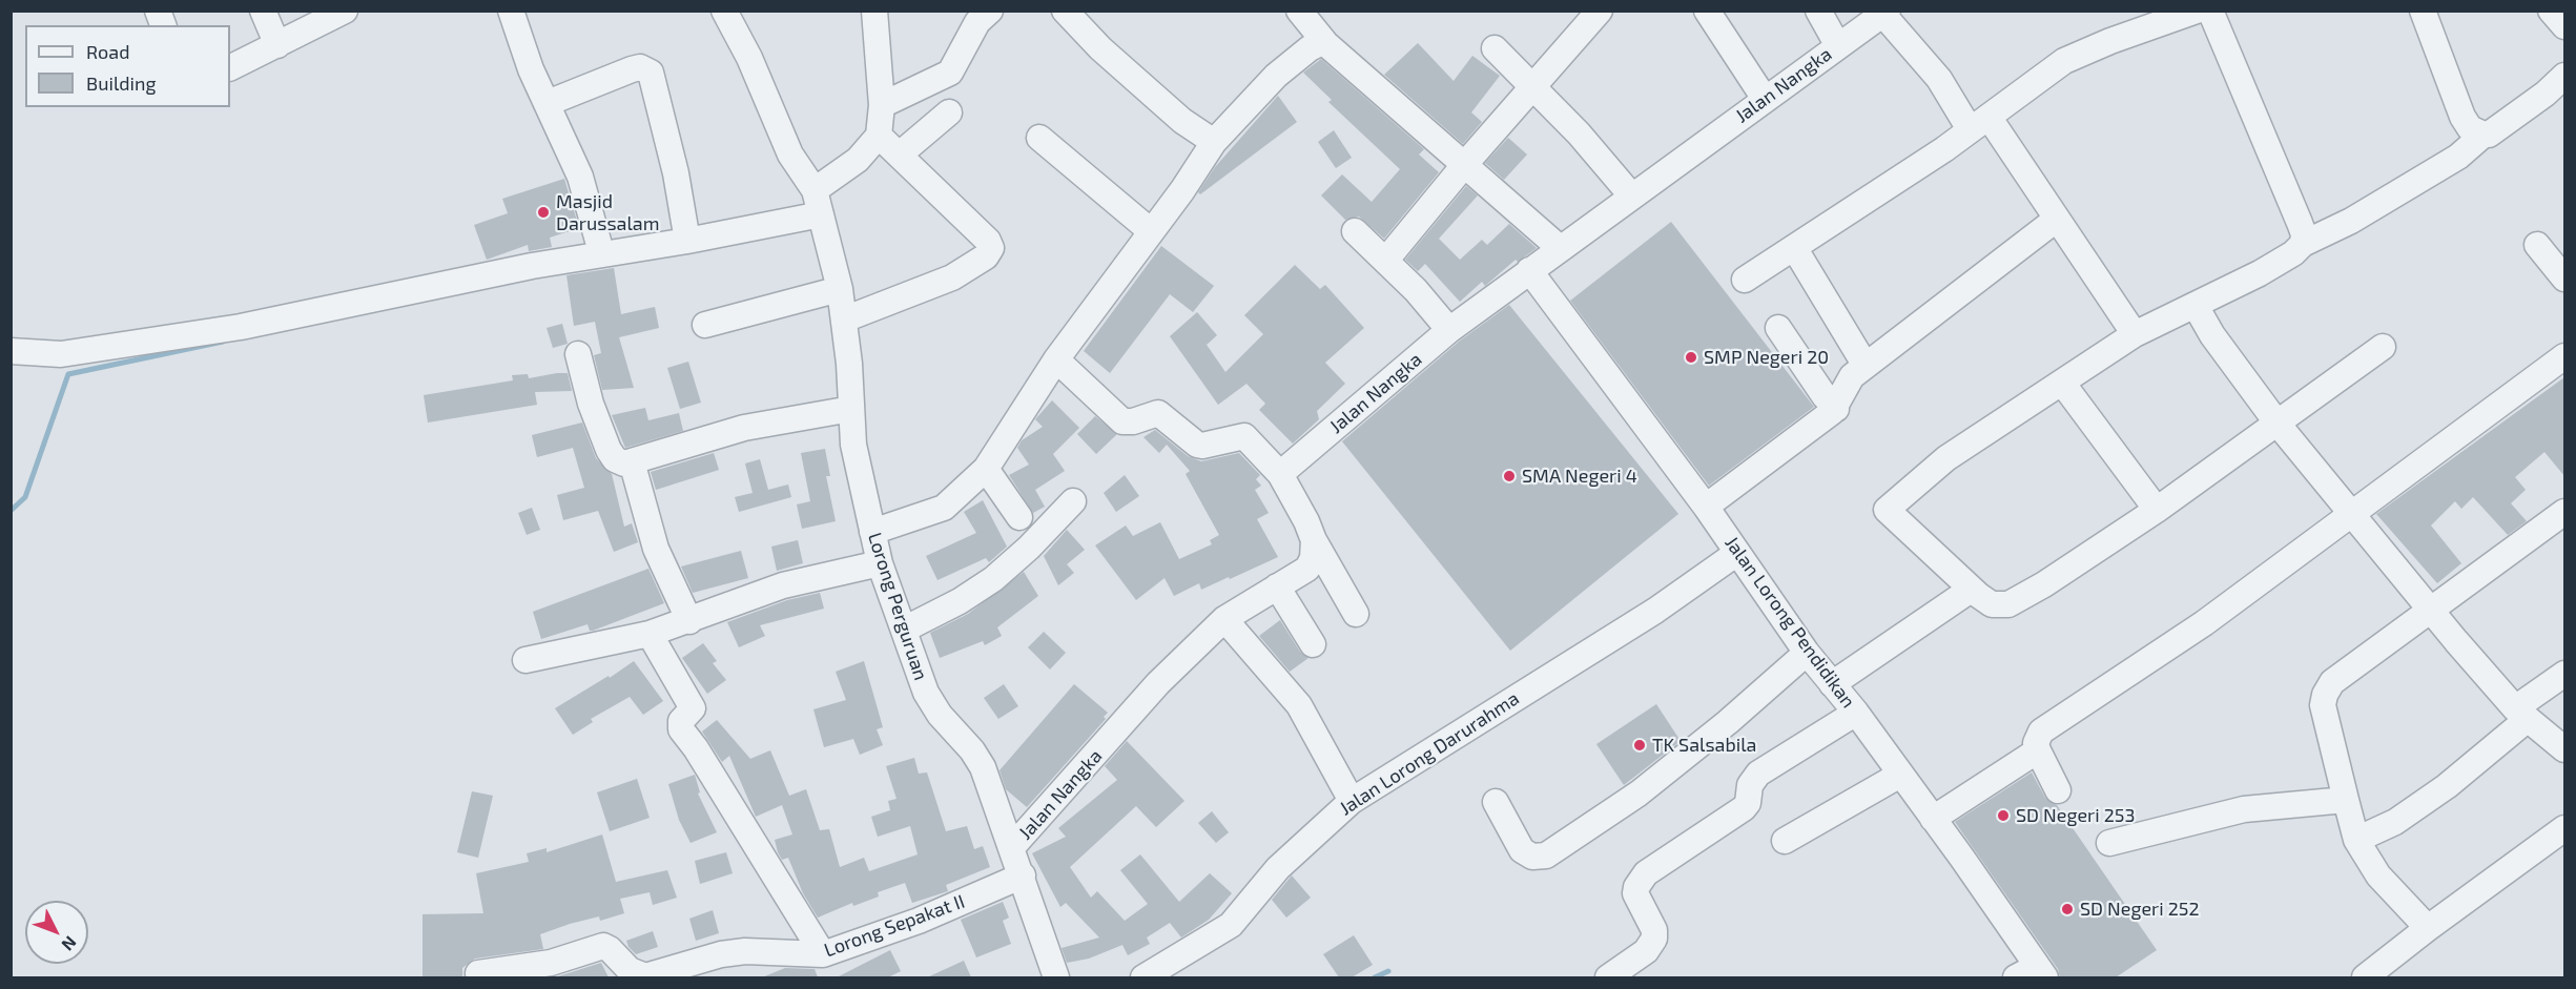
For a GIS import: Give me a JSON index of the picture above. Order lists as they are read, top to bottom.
{
  "streets": {
    "street": [
      "Jalan Nangka",
      "Lorong Perguruan",
      "Jalan Lorong Pendidikan",
      "Jalan Lorong Darurahma",
      "Lorong Sepakat II"
    ]
  },
  "crossings": [
    ["Jalan Nangka", "Lorong Perguruan"],
    ["Jalan Nangka", "Jalan Lorong Pendidikan"],
    ["Lorong Perguruan", "Lorong Sepakat II"],
    ["Jalan Lorong Pendidikan", "Jalan Lorong Darurahma"]
  ],
  "places": [
    "Masjid Darussalam",
    "SMP Negeri 20",
    "SMA Negeri 4",
    "TK Salsabila",
    "SD Negeri 253",
    "SD Negeri 252"
  ],
  "legend": ["Road", "Building"],
  "north": "bottom right"
}
